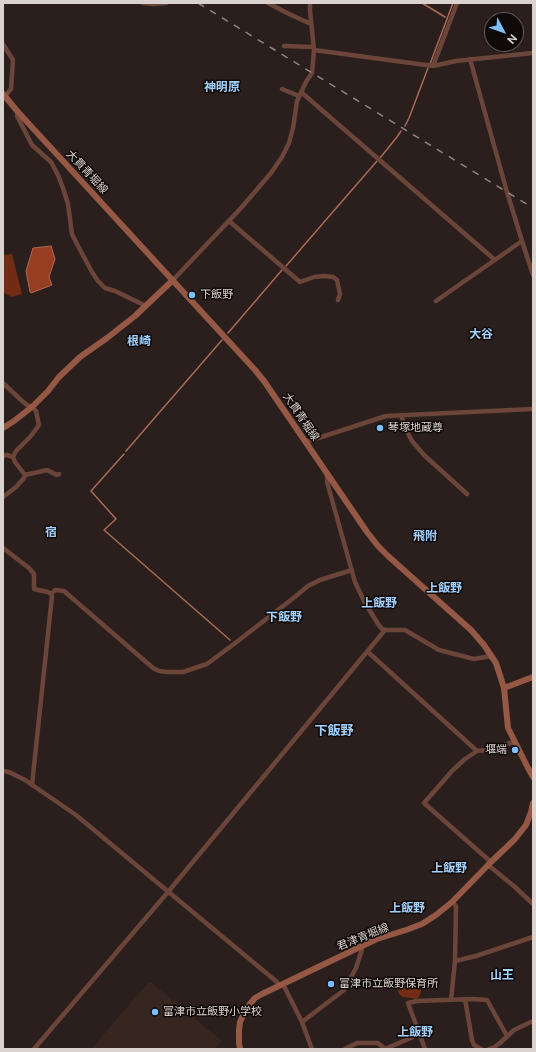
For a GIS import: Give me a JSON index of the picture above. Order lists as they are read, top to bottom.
{
  "streets": {
    "main road": ["大貫青堀線", "君津青堀線"]
  },
  "districts": [
    "神明原",
    "大谷",
    "根崎",
    "宿",
    "飛附",
    "上飯野",
    "上飯野",
    "下飯野",
    "下飯野",
    "上飯野",
    "上飯野",
    "山王",
    "上飯野"
  ],
  "places": [
    "下飯野",
    "琴塚地蔵尊",
    "堰端",
    "富津市立飯野保育所",
    "富津市立飯野小学校"
  ],
  "north": "bottom right"
}
